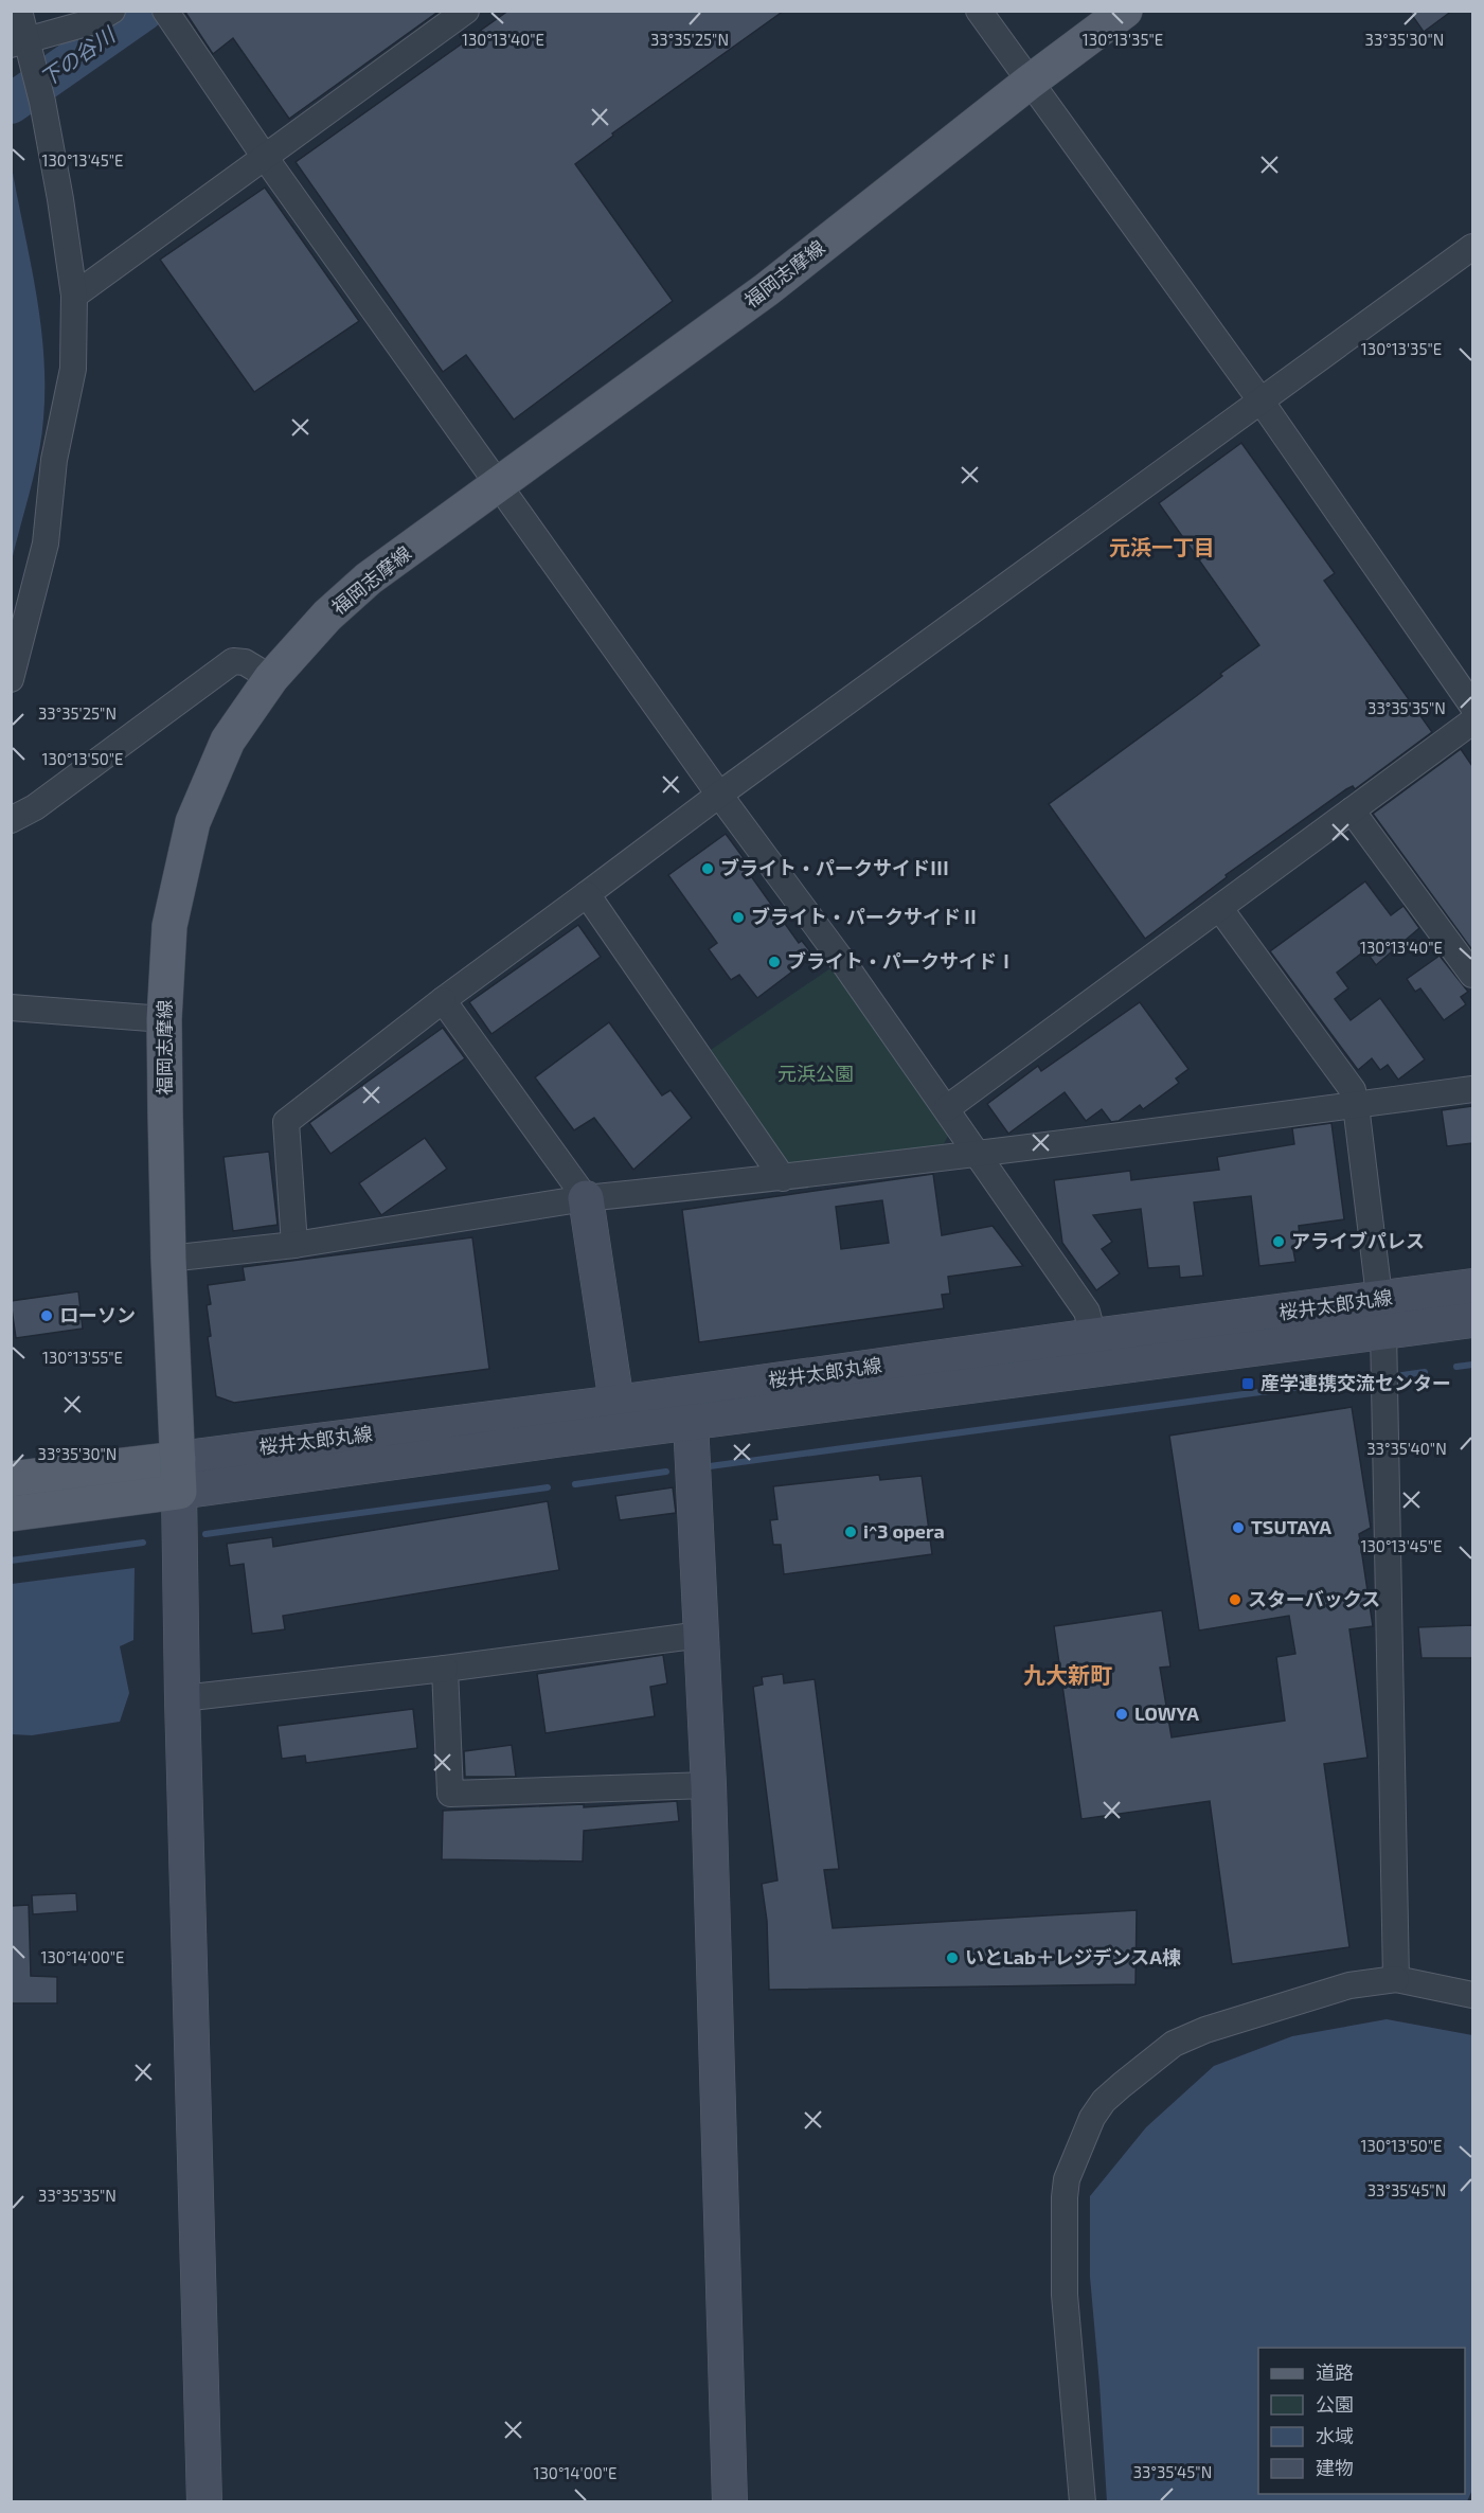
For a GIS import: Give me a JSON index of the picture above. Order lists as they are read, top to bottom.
{
  "streets": {
    "main road": ["福岡志摩線", "桜井太郎丸線"]
  },
  "crossings": [
    ["福岡志摩線", "桜井太郎丸線"]
  ],
  "districts": ["元浜一丁目", "九大新町"],
  "water": ["下の谷川"],
  "parks": ["元浜公園"],
  "places": {
    "other": [
      "ブライト・パークサイドⅢ",
      "ブライト・パークサイドⅡ",
      "ブライト・パークサイドⅠ",
      "アライブパレス",
      "ローソン",
      "TSUTAYA",
      "i^3 opera",
      "スターバックス",
      "LOWYA",
      "いとLab＋レジデンスA棟"
    ],
    "transit": ["産学連携交流センター"]
  },
  "legend": [
    "道路",
    "公園",
    "水域",
    "建物"
  ],
  "coordinates": [
    "130°13'40\"E",
    "130°13'35\"E",
    "33°35'25\"N",
    "33°35'30\"N",
    "130°13'45\"E",
    "33°35'35\"N",
    "130°13'50\"E",
    "130°13'55\"E",
    "33°35'40\"N",
    "130°14'00\"E",
    "33°35'45\"N"
  ]
}
